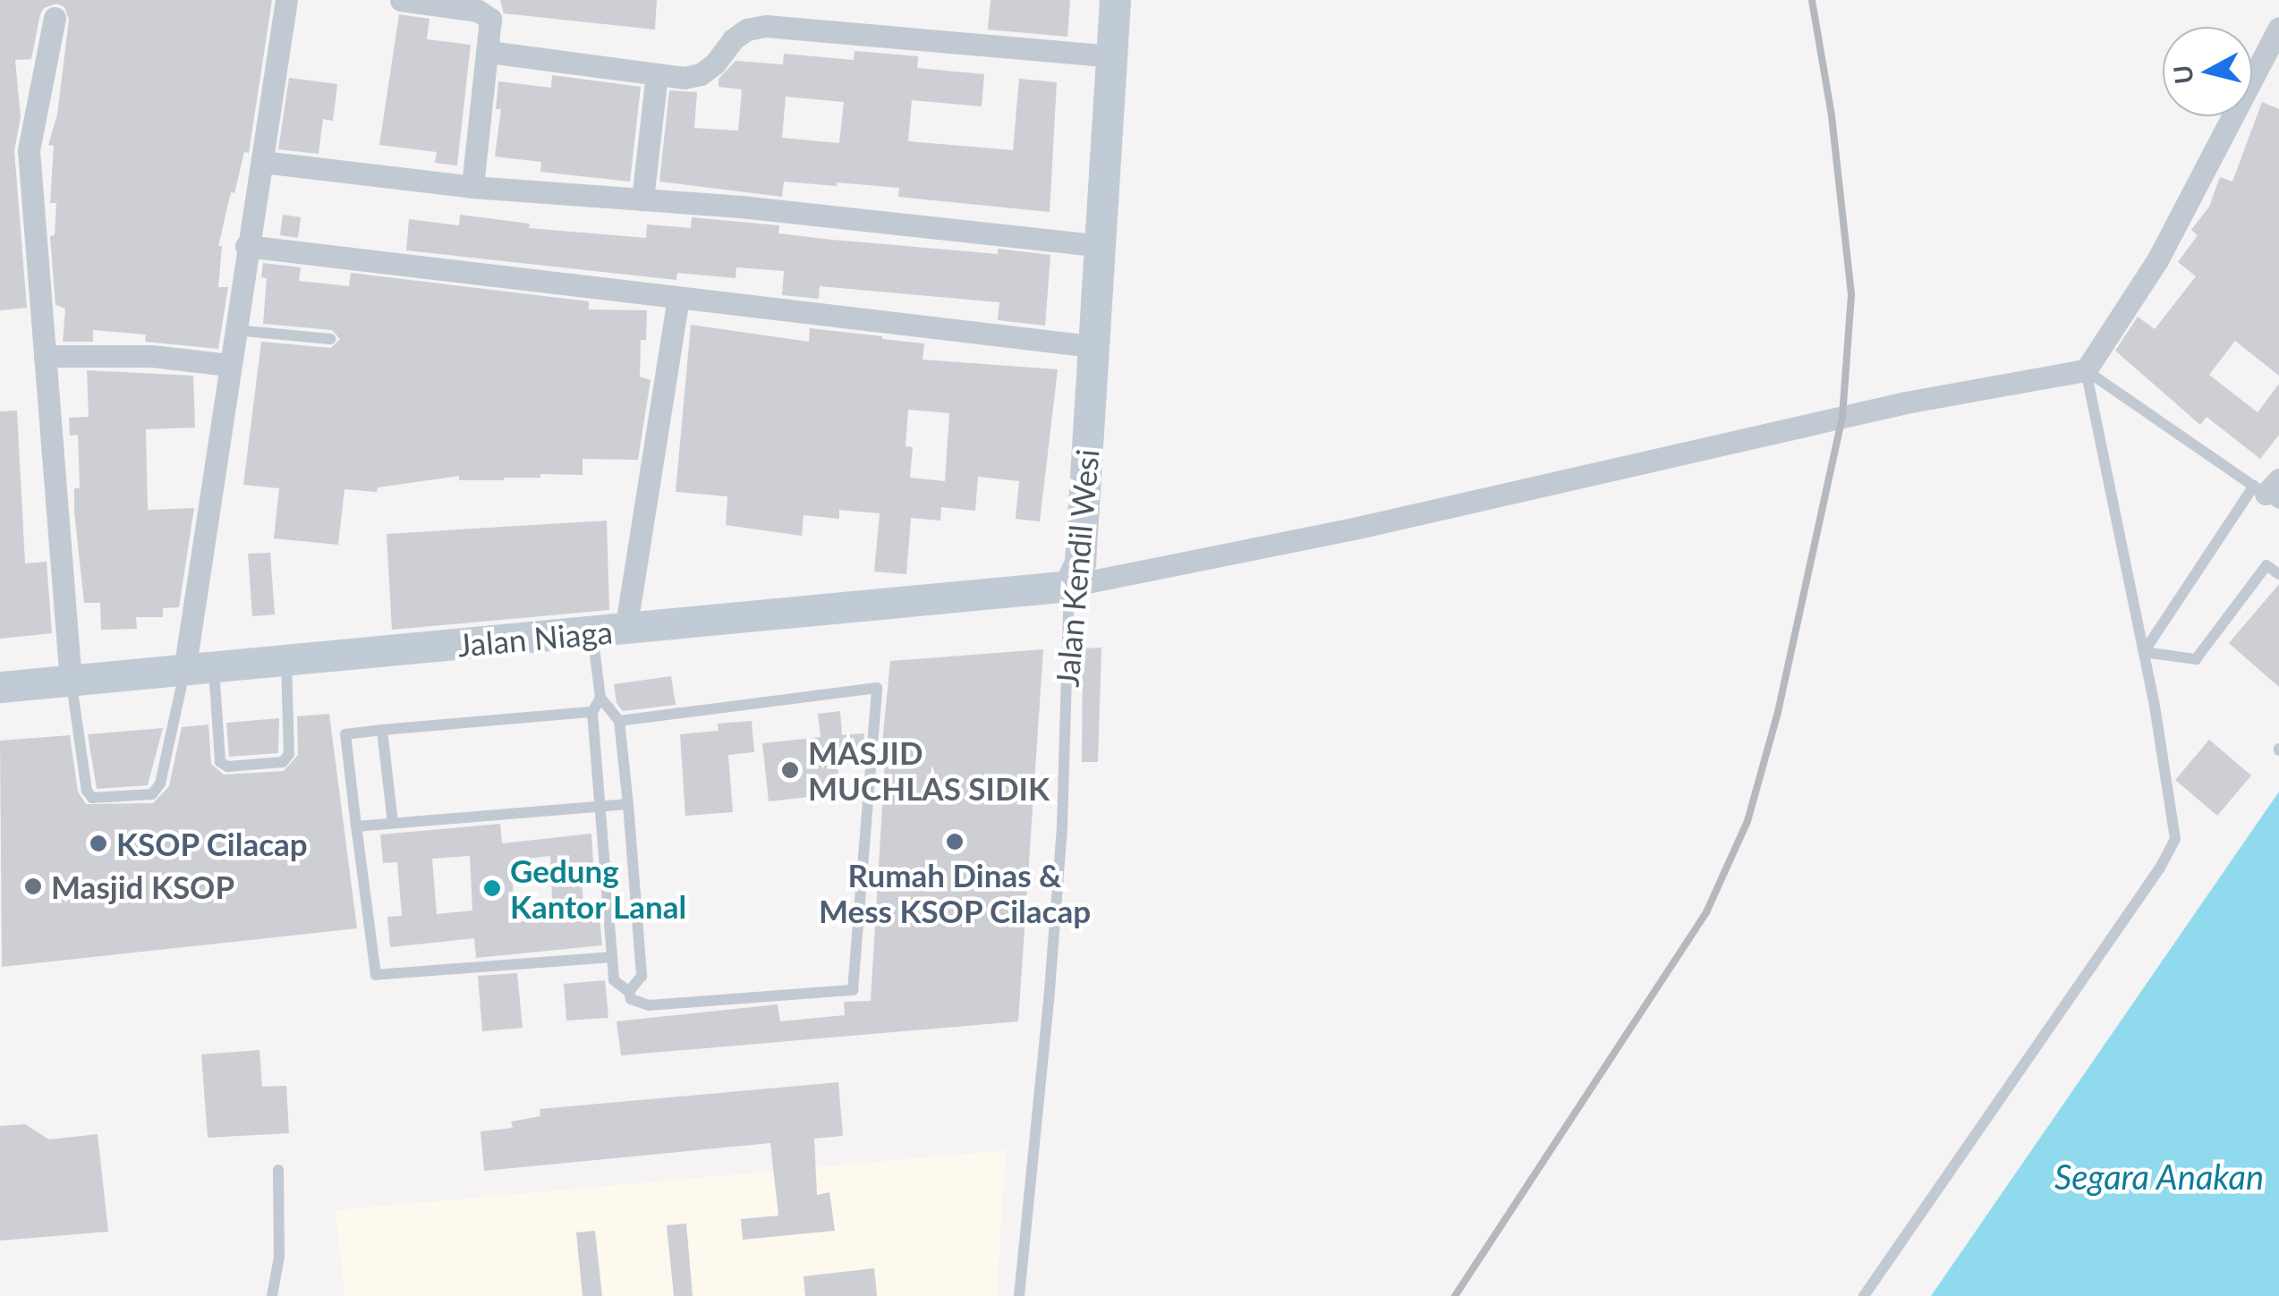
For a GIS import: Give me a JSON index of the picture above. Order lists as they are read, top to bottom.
{
  "streets": {
    "main road": ["Jalan Kendil Wesi", "Jalan Niaga"]
  },
  "crossings": [
    ["Jalan Kendil Wesi", "Jalan Niaga"]
  ],
  "water": ["Segara Anakan"],
  "places": [
    "MASJID MUCHLAS SIDIK",
    "Rumah Dinas & Mess KSOP Cilacap",
    "KSOP Cilacap",
    "Masjid KSOP",
    "Gedung Kantor Lanal"
  ],
  "north": "left"
}
